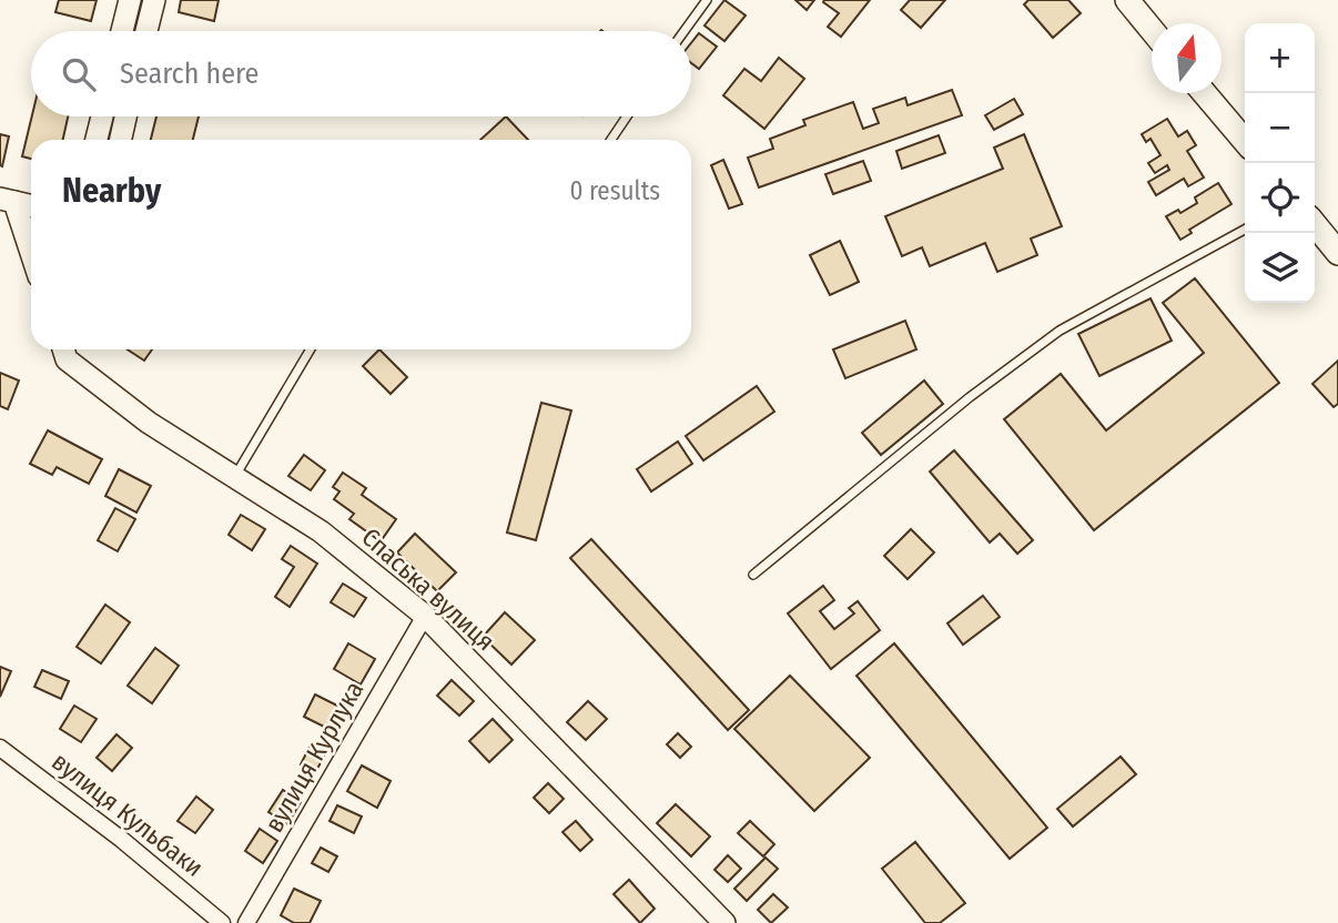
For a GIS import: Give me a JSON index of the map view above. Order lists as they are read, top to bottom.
{
  "streets": {
    "street": ["Спаська вулиця", "вулиця Курлука", "вулиця Кульбаки"]
  },
  "crossings": [
    ["Спаська вулиця", "вулиця Курлука"]
  ],
  "north": "top",
  "page": {
    "map_buttons": ["+", "−"],
    "search": "Search here",
    "heading": ["Nearby", "0 results"]
  }
}
